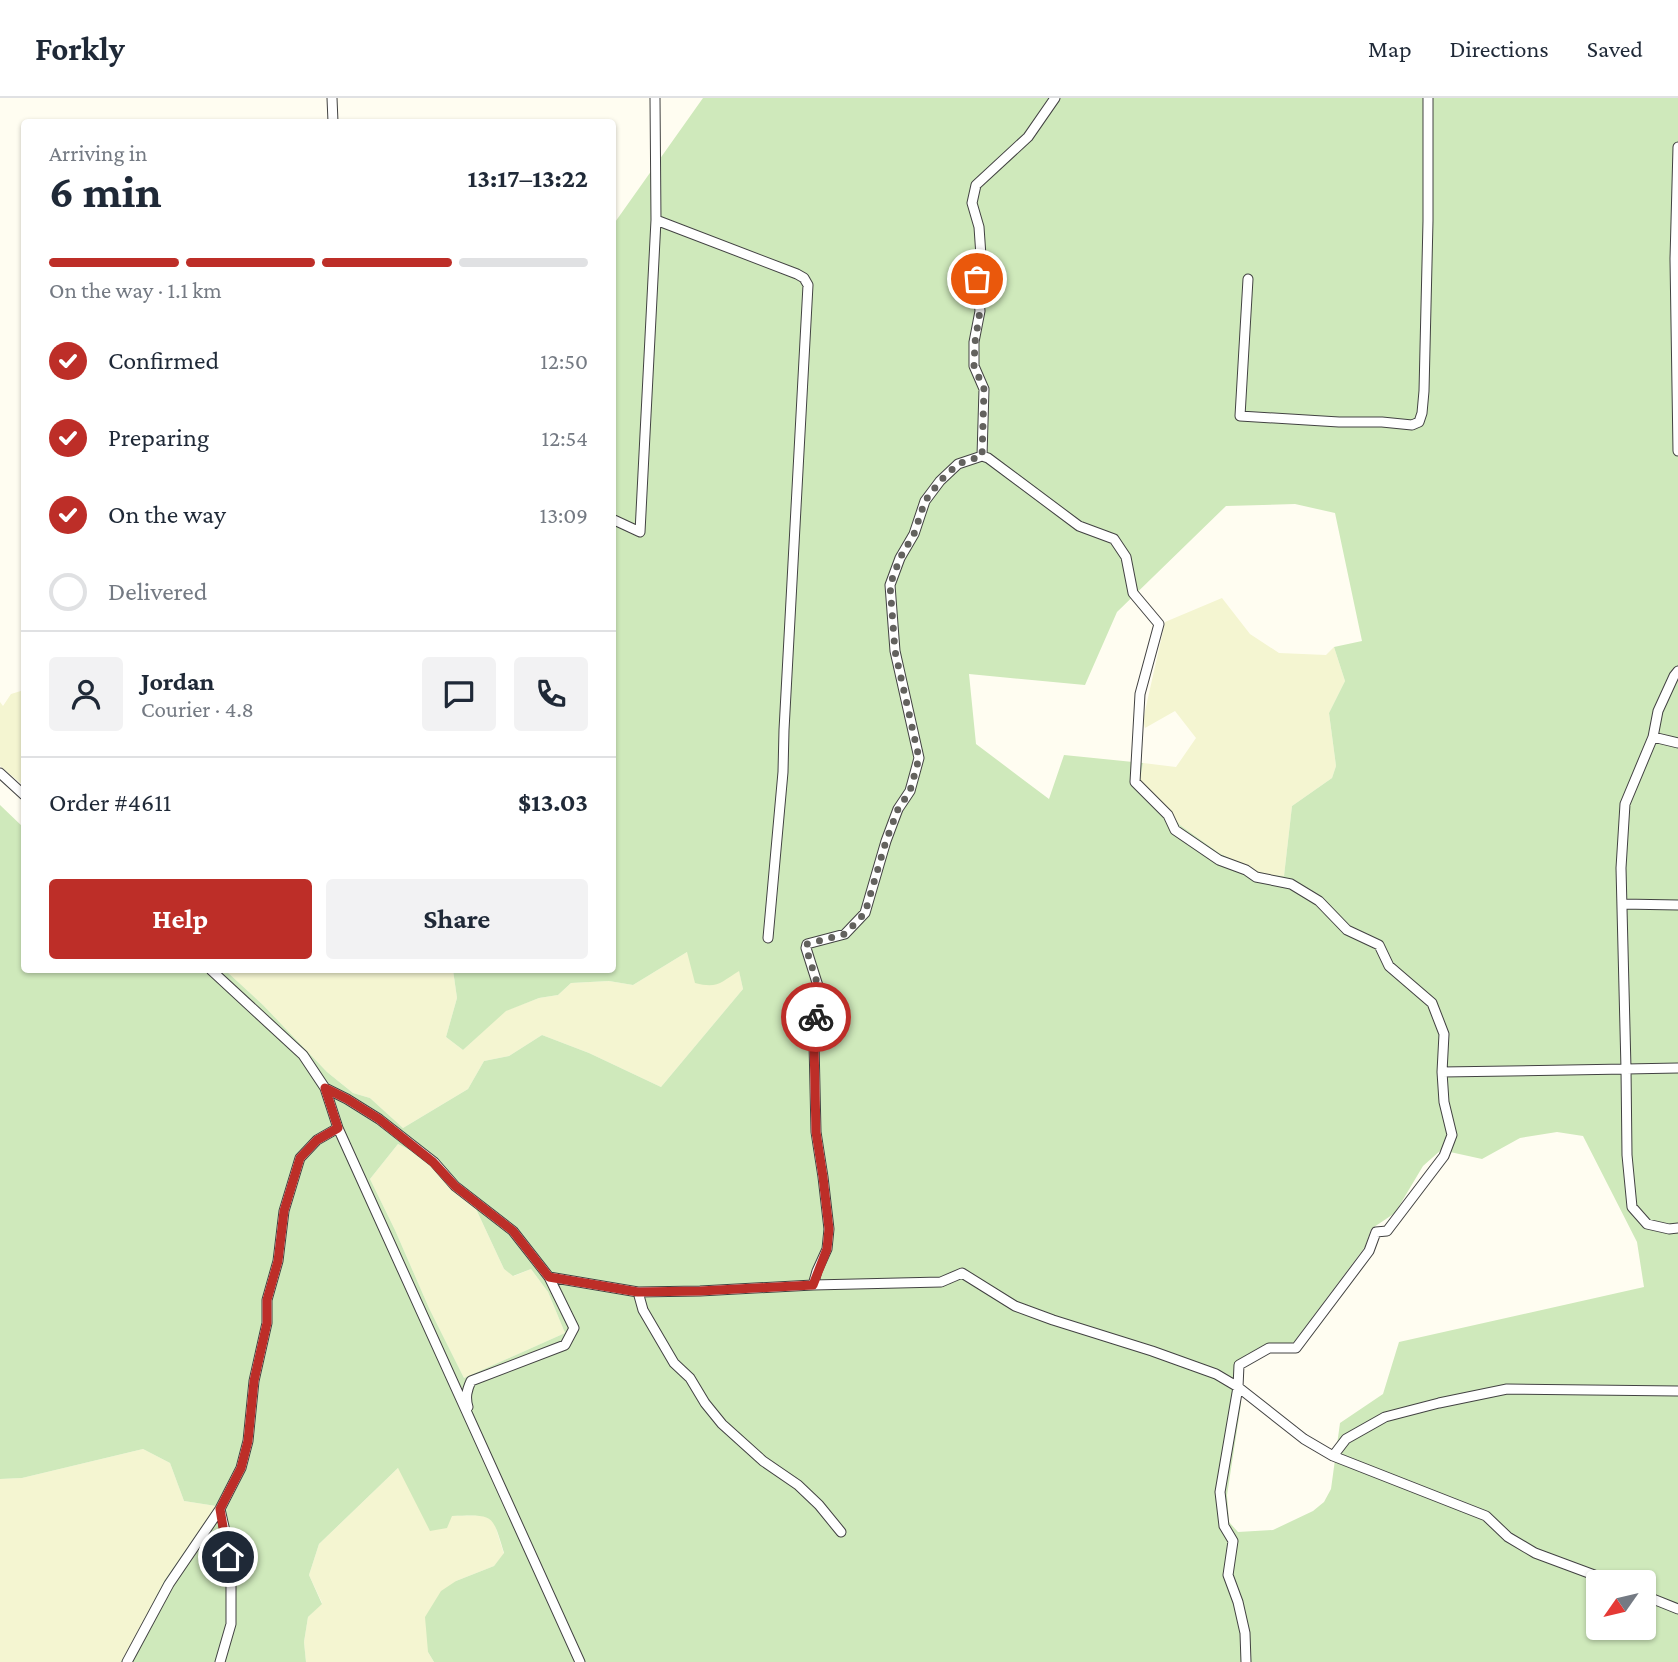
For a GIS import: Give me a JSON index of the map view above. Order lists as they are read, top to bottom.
{
  "north": "bottom left",
  "page": {
    "header": "Forkly",
    "nav": ["Map", "Directions", "Saved"],
    "heading": ["6 min", "Arriving in", "13:17–13:22"],
    "panel": [
      "Jordan",
      "Courier · 4.8",
      "Order #4611",
      "$13.03"
    ],
    "bar": "On the way · 1.1 km",
    "list": [
      ["Confirmed", "12:50"],
      ["Preparing", "12:54"],
      ["On the way", "13:09"],
      "Delivered"
    ],
    "buttons": ["Help", "Share"]
  }
}
